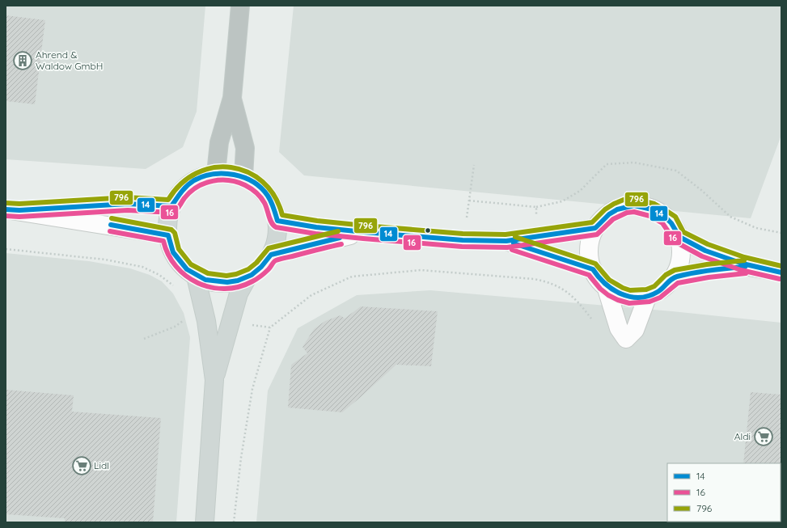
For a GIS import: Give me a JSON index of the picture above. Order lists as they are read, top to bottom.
{
  "places": {
    "building": ["Ahrend & Waldow GmbH"],
    "supermarket": ["Aldi", "Lidl"]
  },
  "lines": ["transit line 796", "transit line 14", "transit line 16"],
  "legend": ["14", "16", "796"]
}
